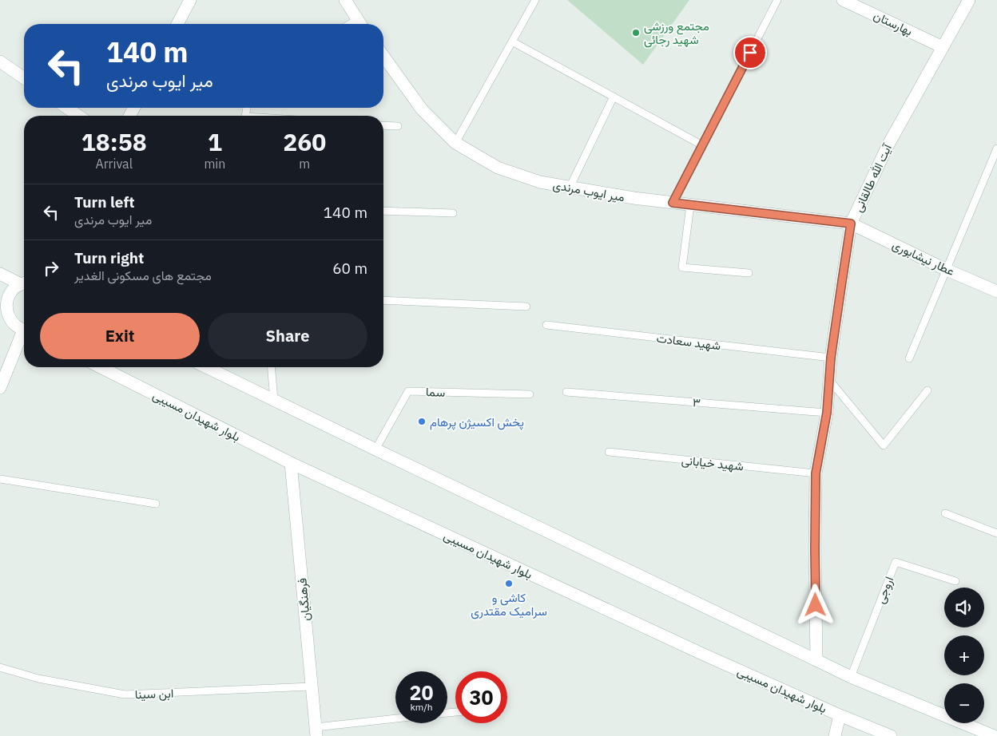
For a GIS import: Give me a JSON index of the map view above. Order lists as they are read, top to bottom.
{
  "streets": {
    "street": [
      "بهارستان",
      "آیت الله طالقانی",
      "میر ایوب مرندی",
      "عطار نیشابوری",
      "بلوار شهیدان مسیبی",
      "فرهنگیان"
    ],
    "lane": [
      "شهید سعادت",
      "سما",
      "۳",
      "شهید خیابانی",
      "اروجی",
      "ابن سینا"
    ]
  },
  "crossings": [
    ["بهارستان", "آیت الله طالقانی"],
    ["آیت الله طالقانی", "میر ایوب مرندی"],
    ["آیت الله طالقانی", "عطار نیشابوری"],
    ["آیت الله طالقانی", "شهید سعادت"],
    ["آیت الله طالقانی", "۳"],
    ["آیت الله طالقانی", "شهید خیابانی"],
    ["میر ایوب مرندی", "عطار نیشابوری"],
    ["بلوار شهیدان مسیبی", "فرهنگیان"],
    ["فرهنگیان", "ابن سینا"]
  ],
  "places": ["مجتمع ورزشی شهید رجائی", "پخش اکسیژن پرهام", "کاشی و سرامیک مقتدری"],
  "page": {
    "turn": ["140 m", "میر ایوب مرندی"],
    "eta": [
      "18:58",
      "Arrival",
      "1",
      "min",
      "260",
      "m"
    ],
    "list": [
      {
        "name": "Turn left",
        "note": "میر ایوب مرندی",
        "value": "140 m"
      },
      {
        "name": "Turn right",
        "note": "مجتمع های مسکونی الغدیر",
        "value": "60 m"
      }
    ],
    "buttons": ["Exit", "Share"],
    "map_buttons": ["+", "−"],
    "speed": "20 km/h",
    "limit": "30"
  }
}
